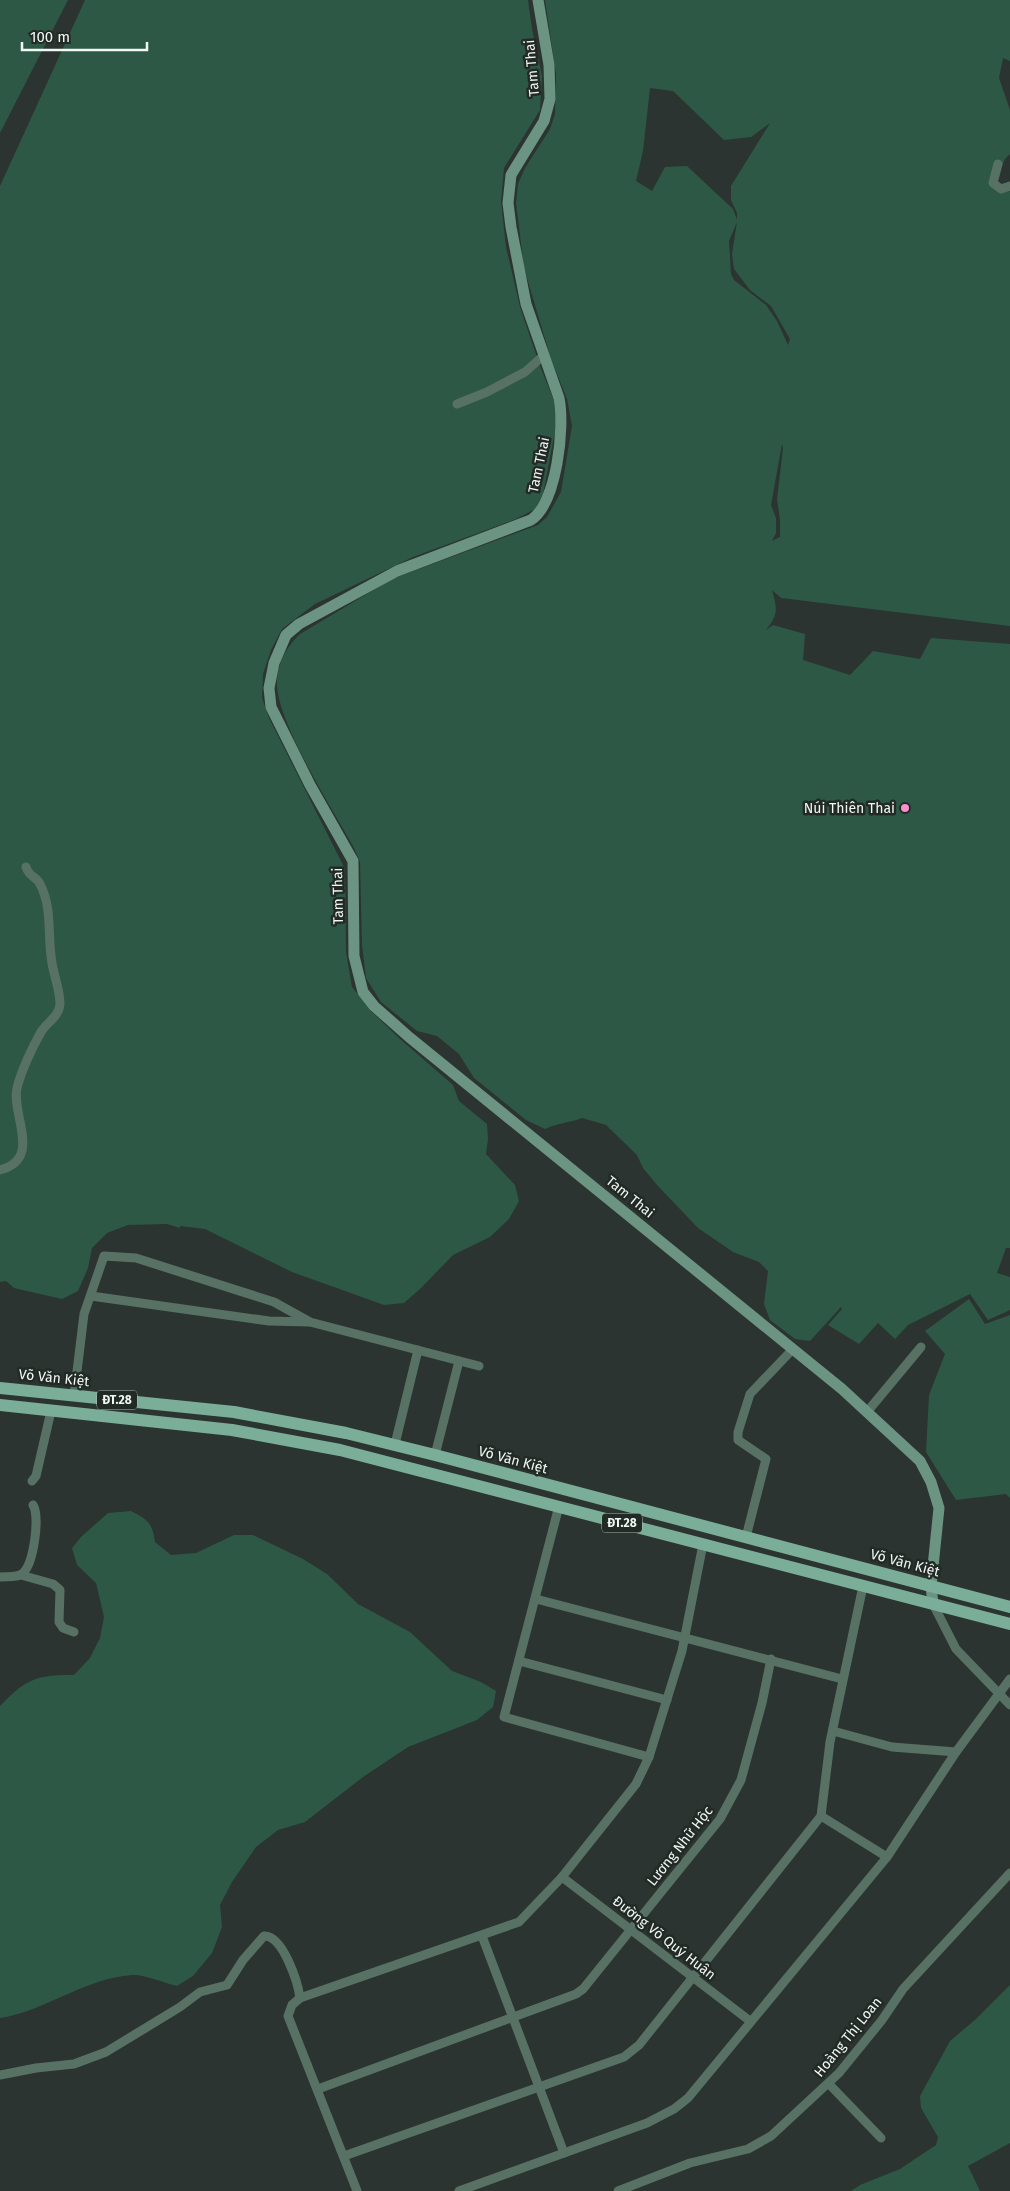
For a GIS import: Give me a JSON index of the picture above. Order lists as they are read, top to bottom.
{
  "streets": {
    "main road": ["Võ Văn Kiệt", "ĐT.28"],
    "street": [
      "Tam Thai",
      "Lương Nhữ Hộc",
      "Đường Võ Quý Huân",
      "Hoàng Thị Loan"
    ]
  },
  "crossings": [
    ["Tam Thai", "Võ Văn Kiệt"],
    ["Tam Thai", "ĐT.28"],
    ["Lương Nhữ Hộc", "Đường Võ Quý Huân"]
  ],
  "places": ["Núi Thiên Thai"],
  "scale_bar": "100 m"
}
